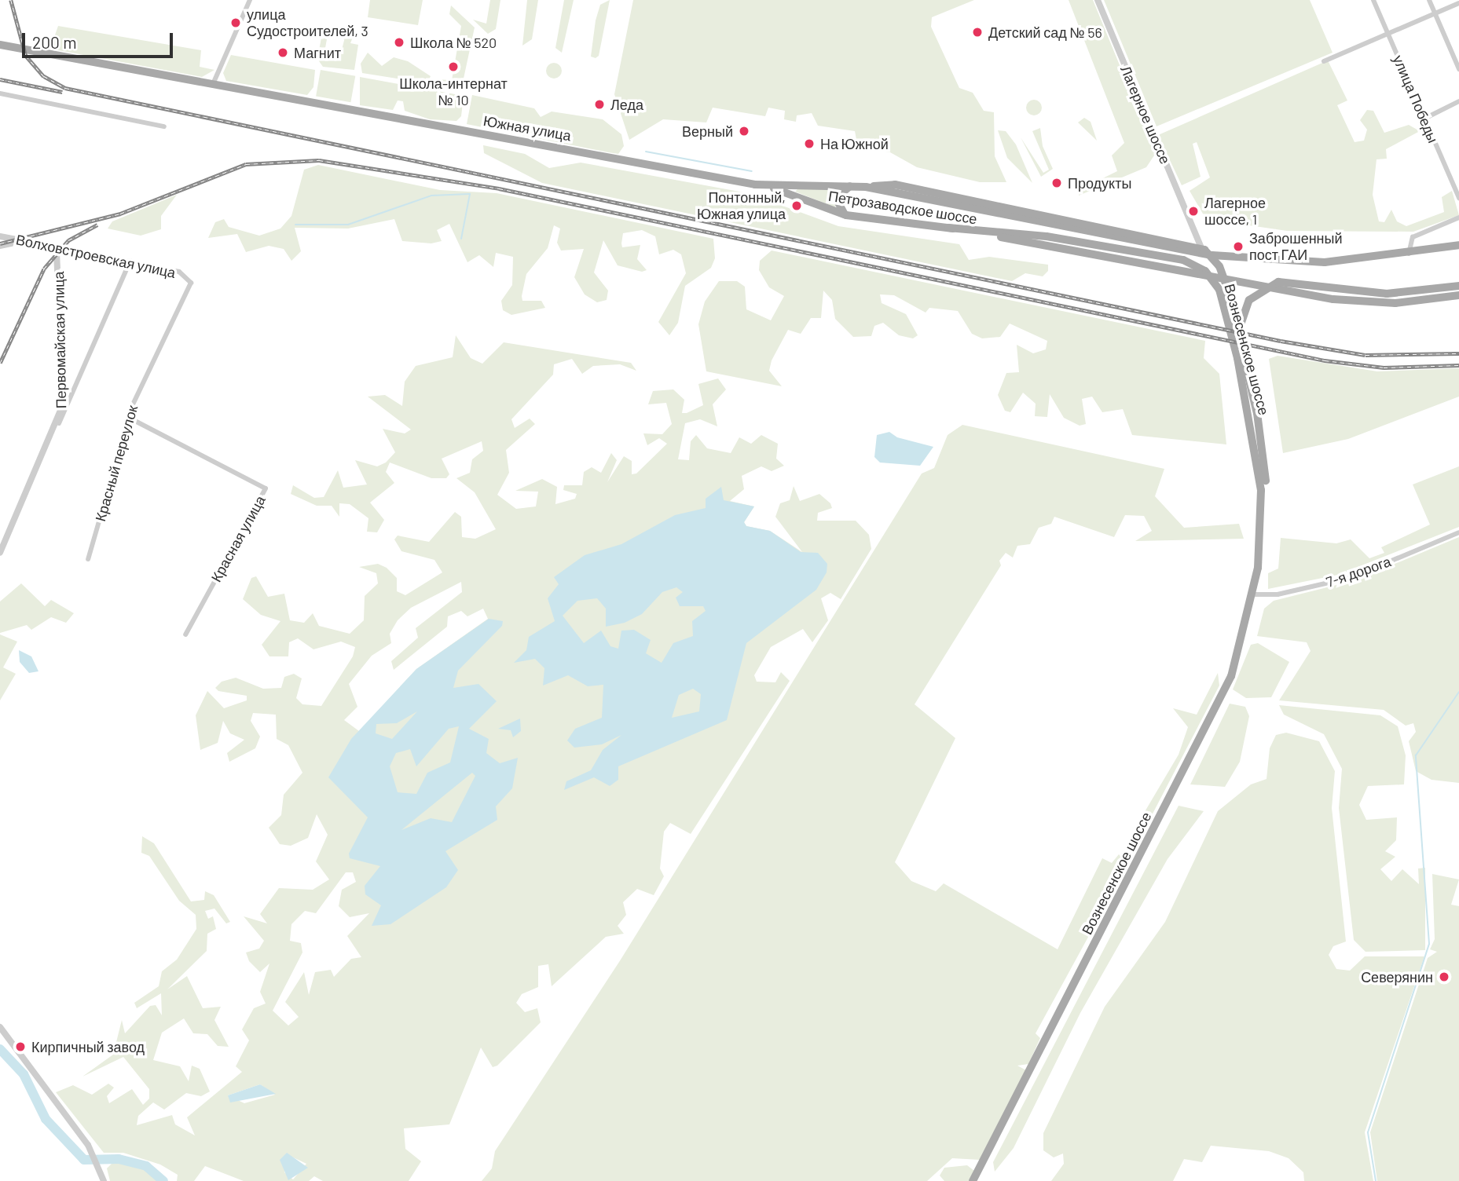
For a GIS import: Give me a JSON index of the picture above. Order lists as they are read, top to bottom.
{
  "streets": {
    "main road": ["Южная улица", "Петрозаводское шоссе", "Вознесенское шоссе"],
    "street": [
      "улица Победы",
      "Лагерное шоссе",
      "Волховстроевская улица",
      "Первомайская улица",
      "Красный переулок",
      "Красная улица",
      "7-я дорога"
    ]
  },
  "crossings": [
    ["Лагерное шоссе", "Петрозаводское шоссе"],
    ["Южная улица", "Петрозаводское шоссе"],
    ["Петрозаводское шоссе", "Вознесенское шоссе"],
    ["Волховстроевская улица", "Первомайская улица"],
    ["Волховстроевская улица", "Красный переулок"],
    ["Вознесенское шоссе", "7-я дорога"],
    ["Красный переулок", "Красная улица"]
  ],
  "places": [
    "улица Судостроителей, 3",
    "Детский сад № 56",
    "Школа № 520",
    "Магнит",
    "Школа-интернат № 10",
    "Леда",
    "Верный",
    "На Южной",
    "Продукты",
    "Понтонный, Южная улица",
    "Лагерное шоссе, 1",
    "Заброшенный пост ГАИ",
    "Северянин",
    "Кирпичный завод"
  ],
  "scale_bar": "200 m"
}
